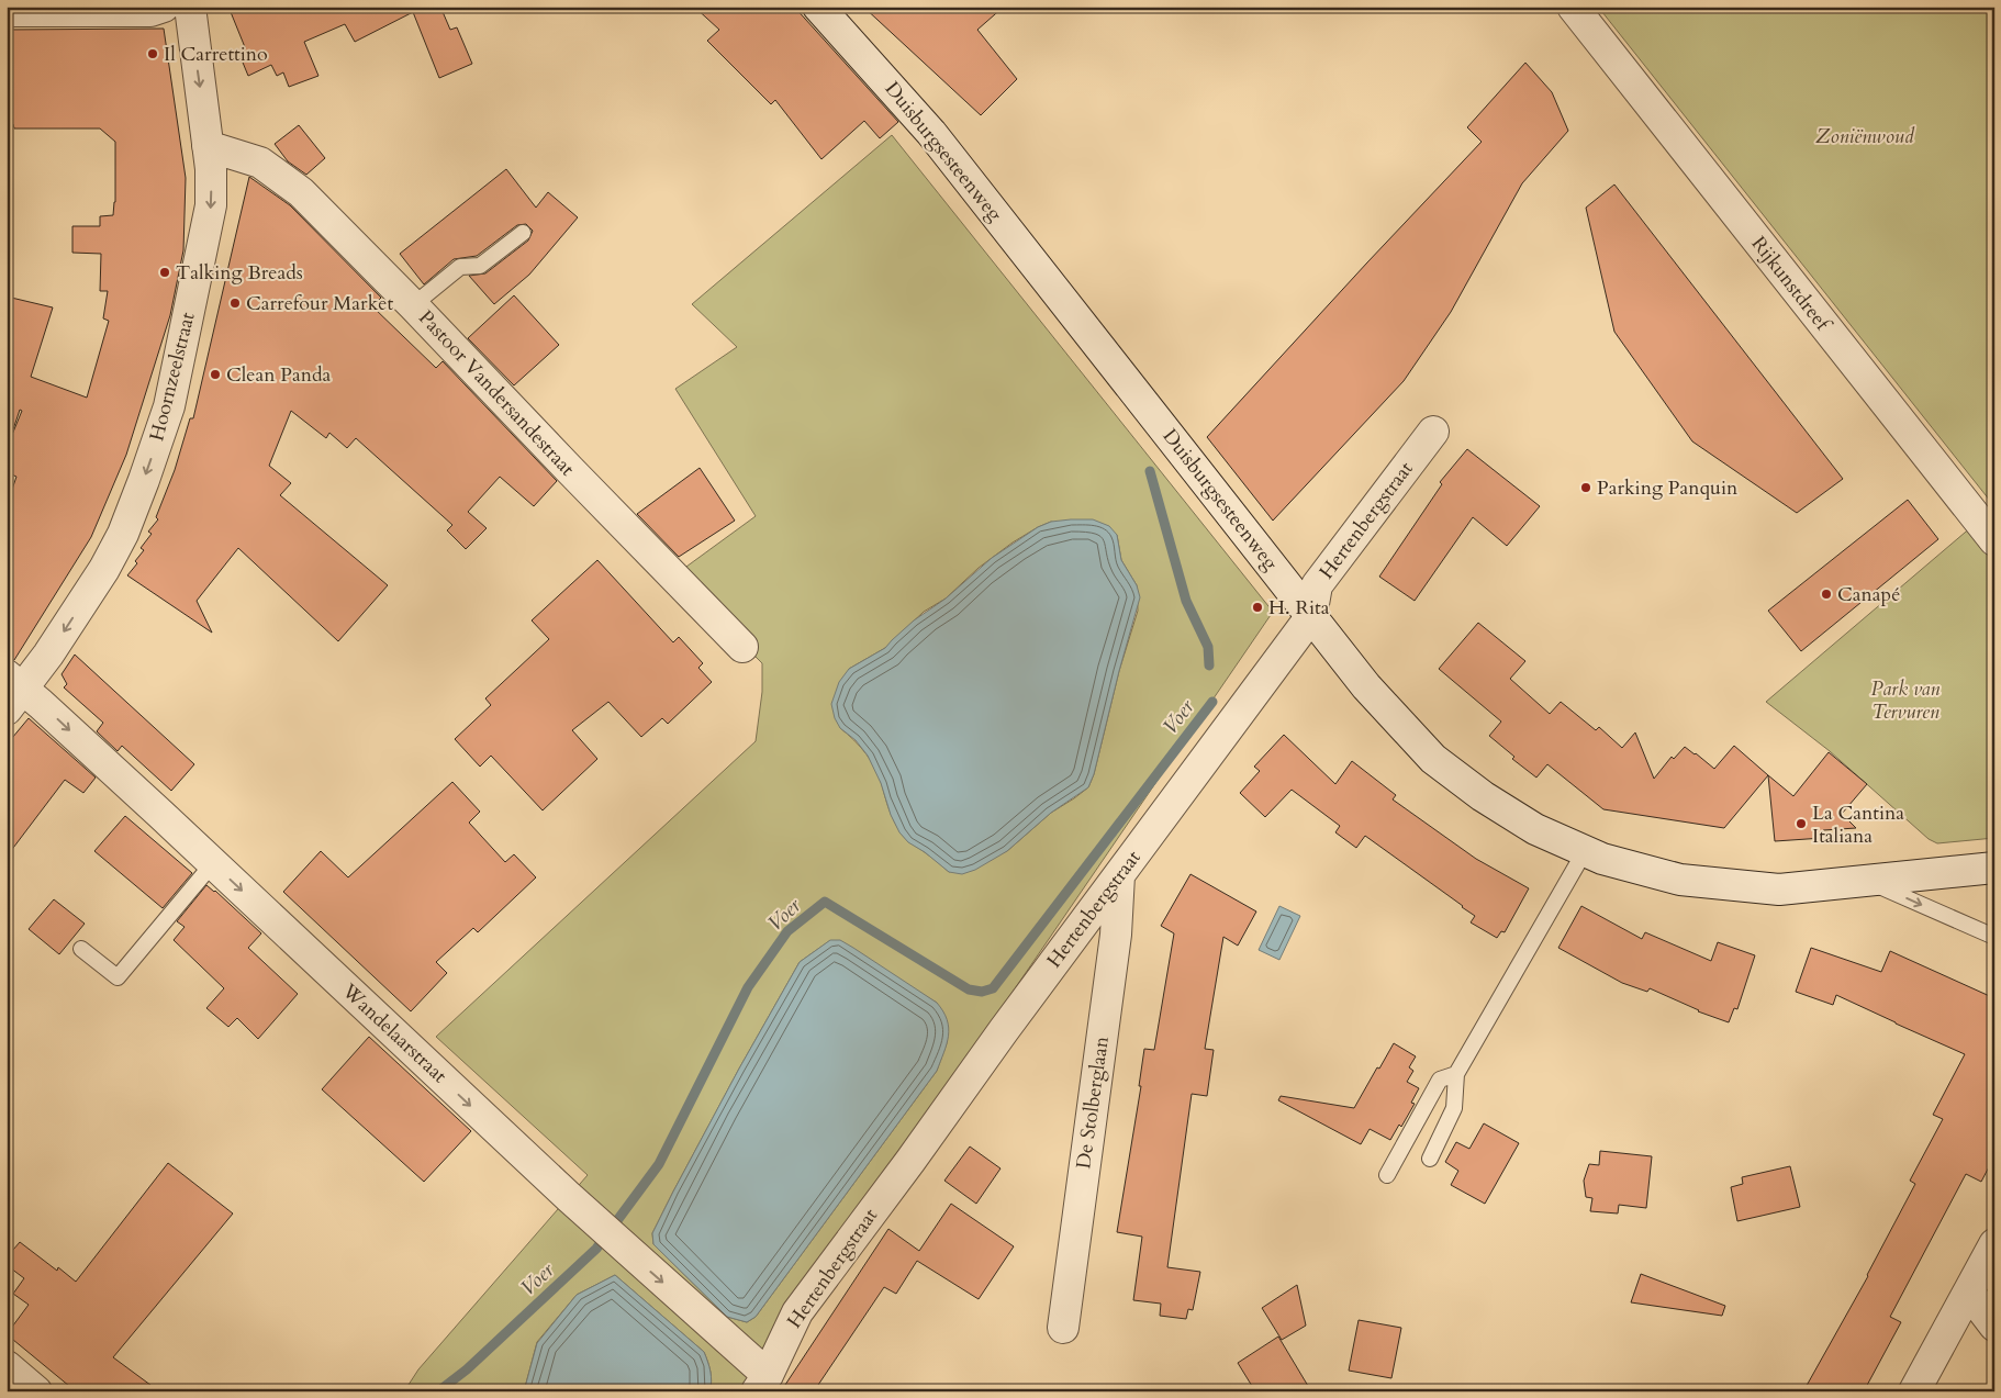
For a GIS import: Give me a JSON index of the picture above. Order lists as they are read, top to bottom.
{
  "streets": {
    "street": [
      "Duisburgsesteenweg",
      "Rijkunstdreef",
      "Hoornzeelstraat",
      "Pastoor Vandersandestraat",
      "Hertenbergstraat",
      "Wandelaarstraat",
      "De Stolberglaan"
    ]
  },
  "crossings": [
    ["Duisburgsesteenweg", "Hertenbergstraat"],
    ["Hoornzeelstraat", "Pastoor Vandersandestraat"],
    ["Hoornzeelstraat", "Wandelaarstraat"],
    ["Hertenbergstraat", "Wandelaarstraat"],
    ["Hertenbergstraat", "De Stolberglaan"]
  ],
  "one_way": ["Hoornzeelstraat", "Wandelaarstraat"],
  "water": ["Voer"],
  "parks": ["Zoniënwoud", "Park van Tervuren"],
  "places": [
    "Il Carrettino",
    "Talking Breads",
    "Carrefour Market",
    "Clean Panda",
    "Parking Panquin",
    "Canapé",
    "H. Rita",
    "La Cantina Italiana"
  ]
}
